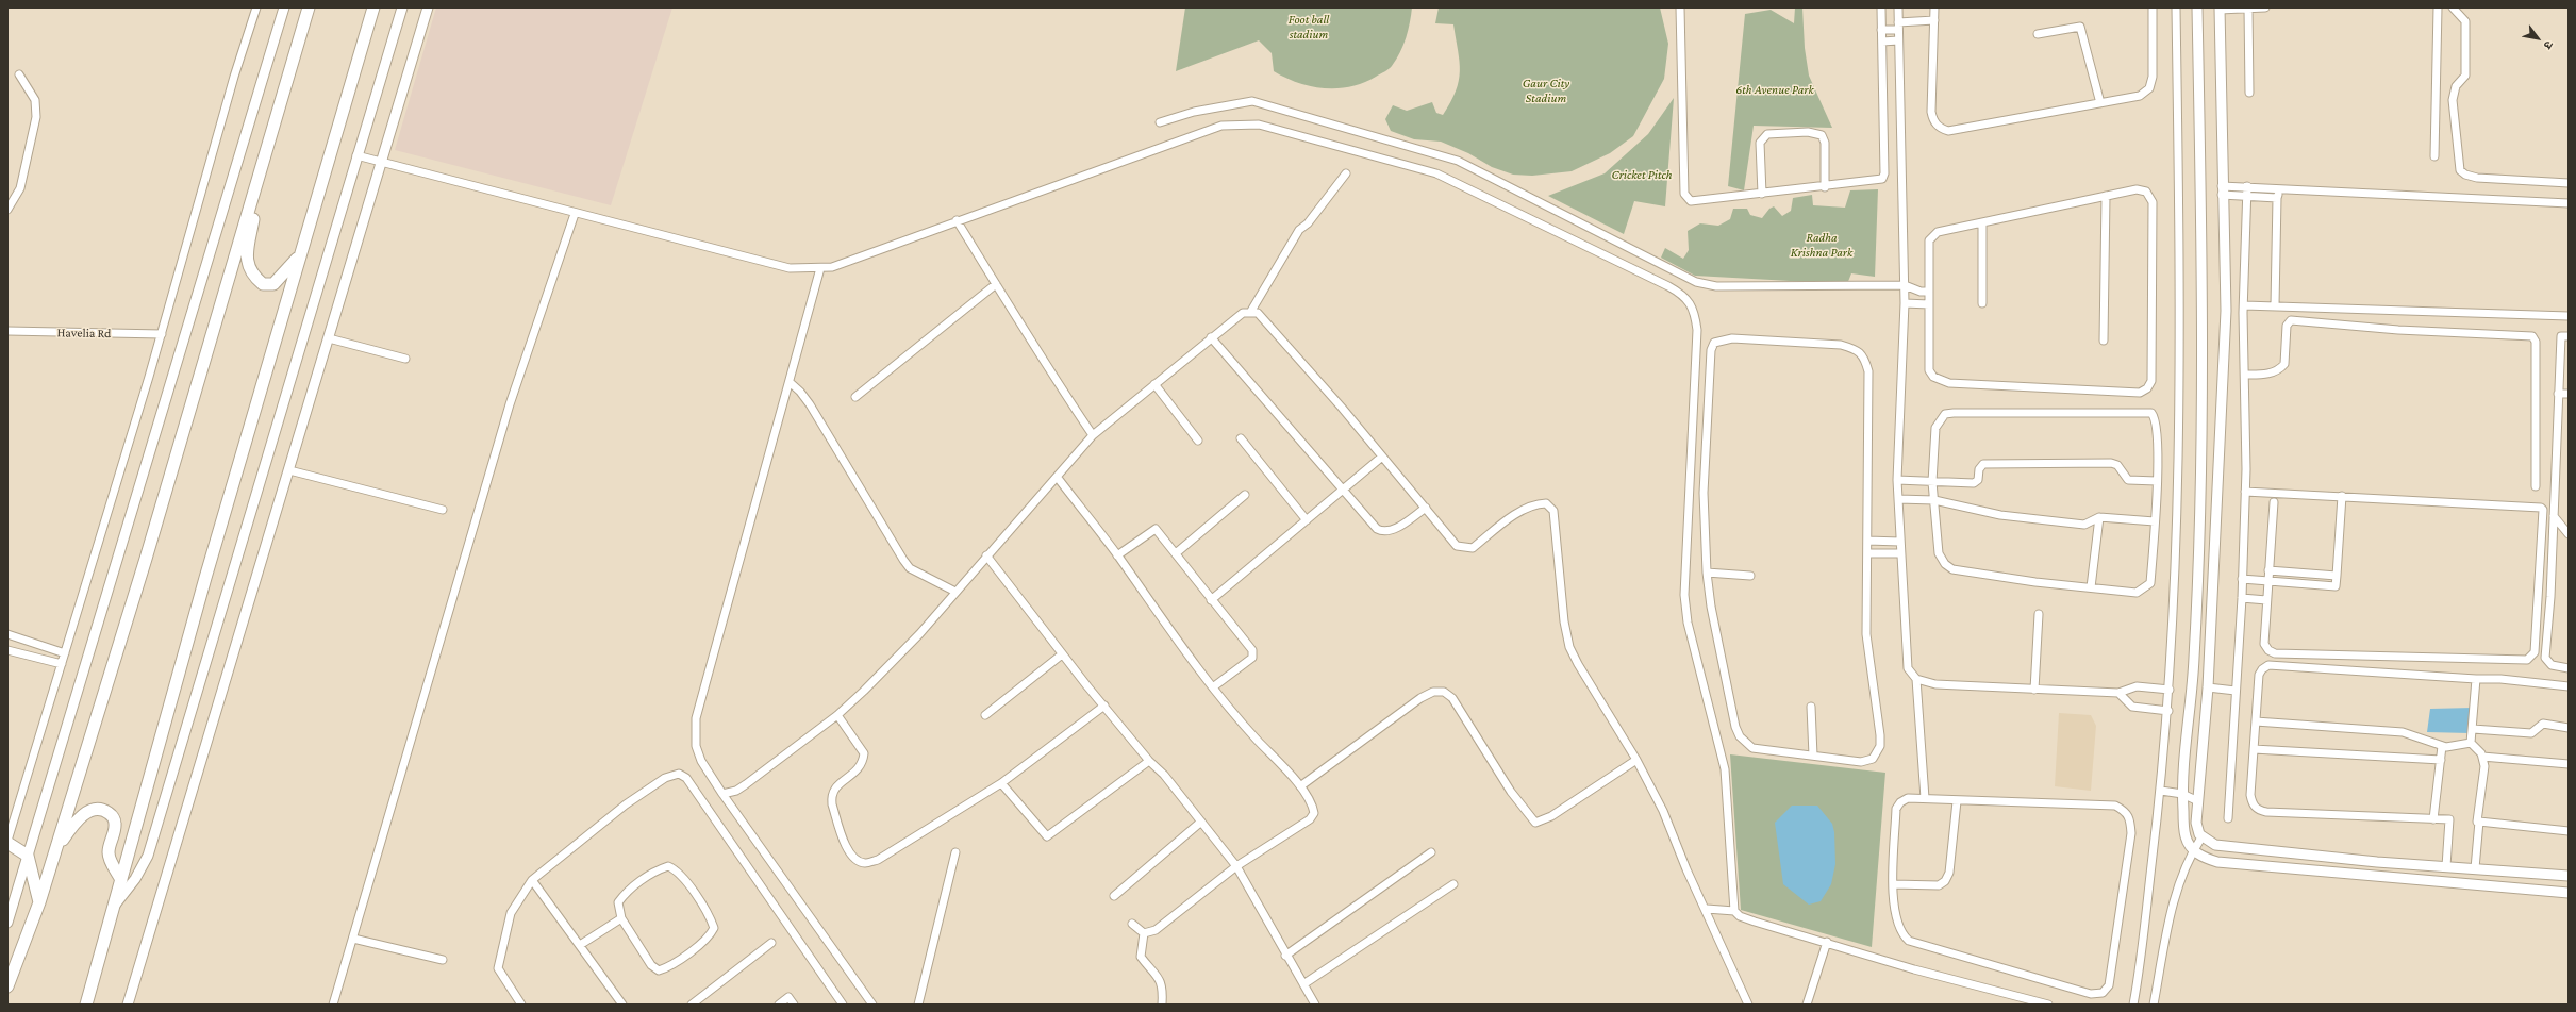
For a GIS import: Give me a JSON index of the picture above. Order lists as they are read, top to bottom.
{
  "streets": {
    "street": ["Havelia Rd"]
  },
  "parks": [
    "Foot ball stadium",
    "Gaur City Stadium",
    "6th Avenue Park",
    "Cricket Pitch",
    "Radha Krishna Park"
  ],
  "north": "bottom right"
}
